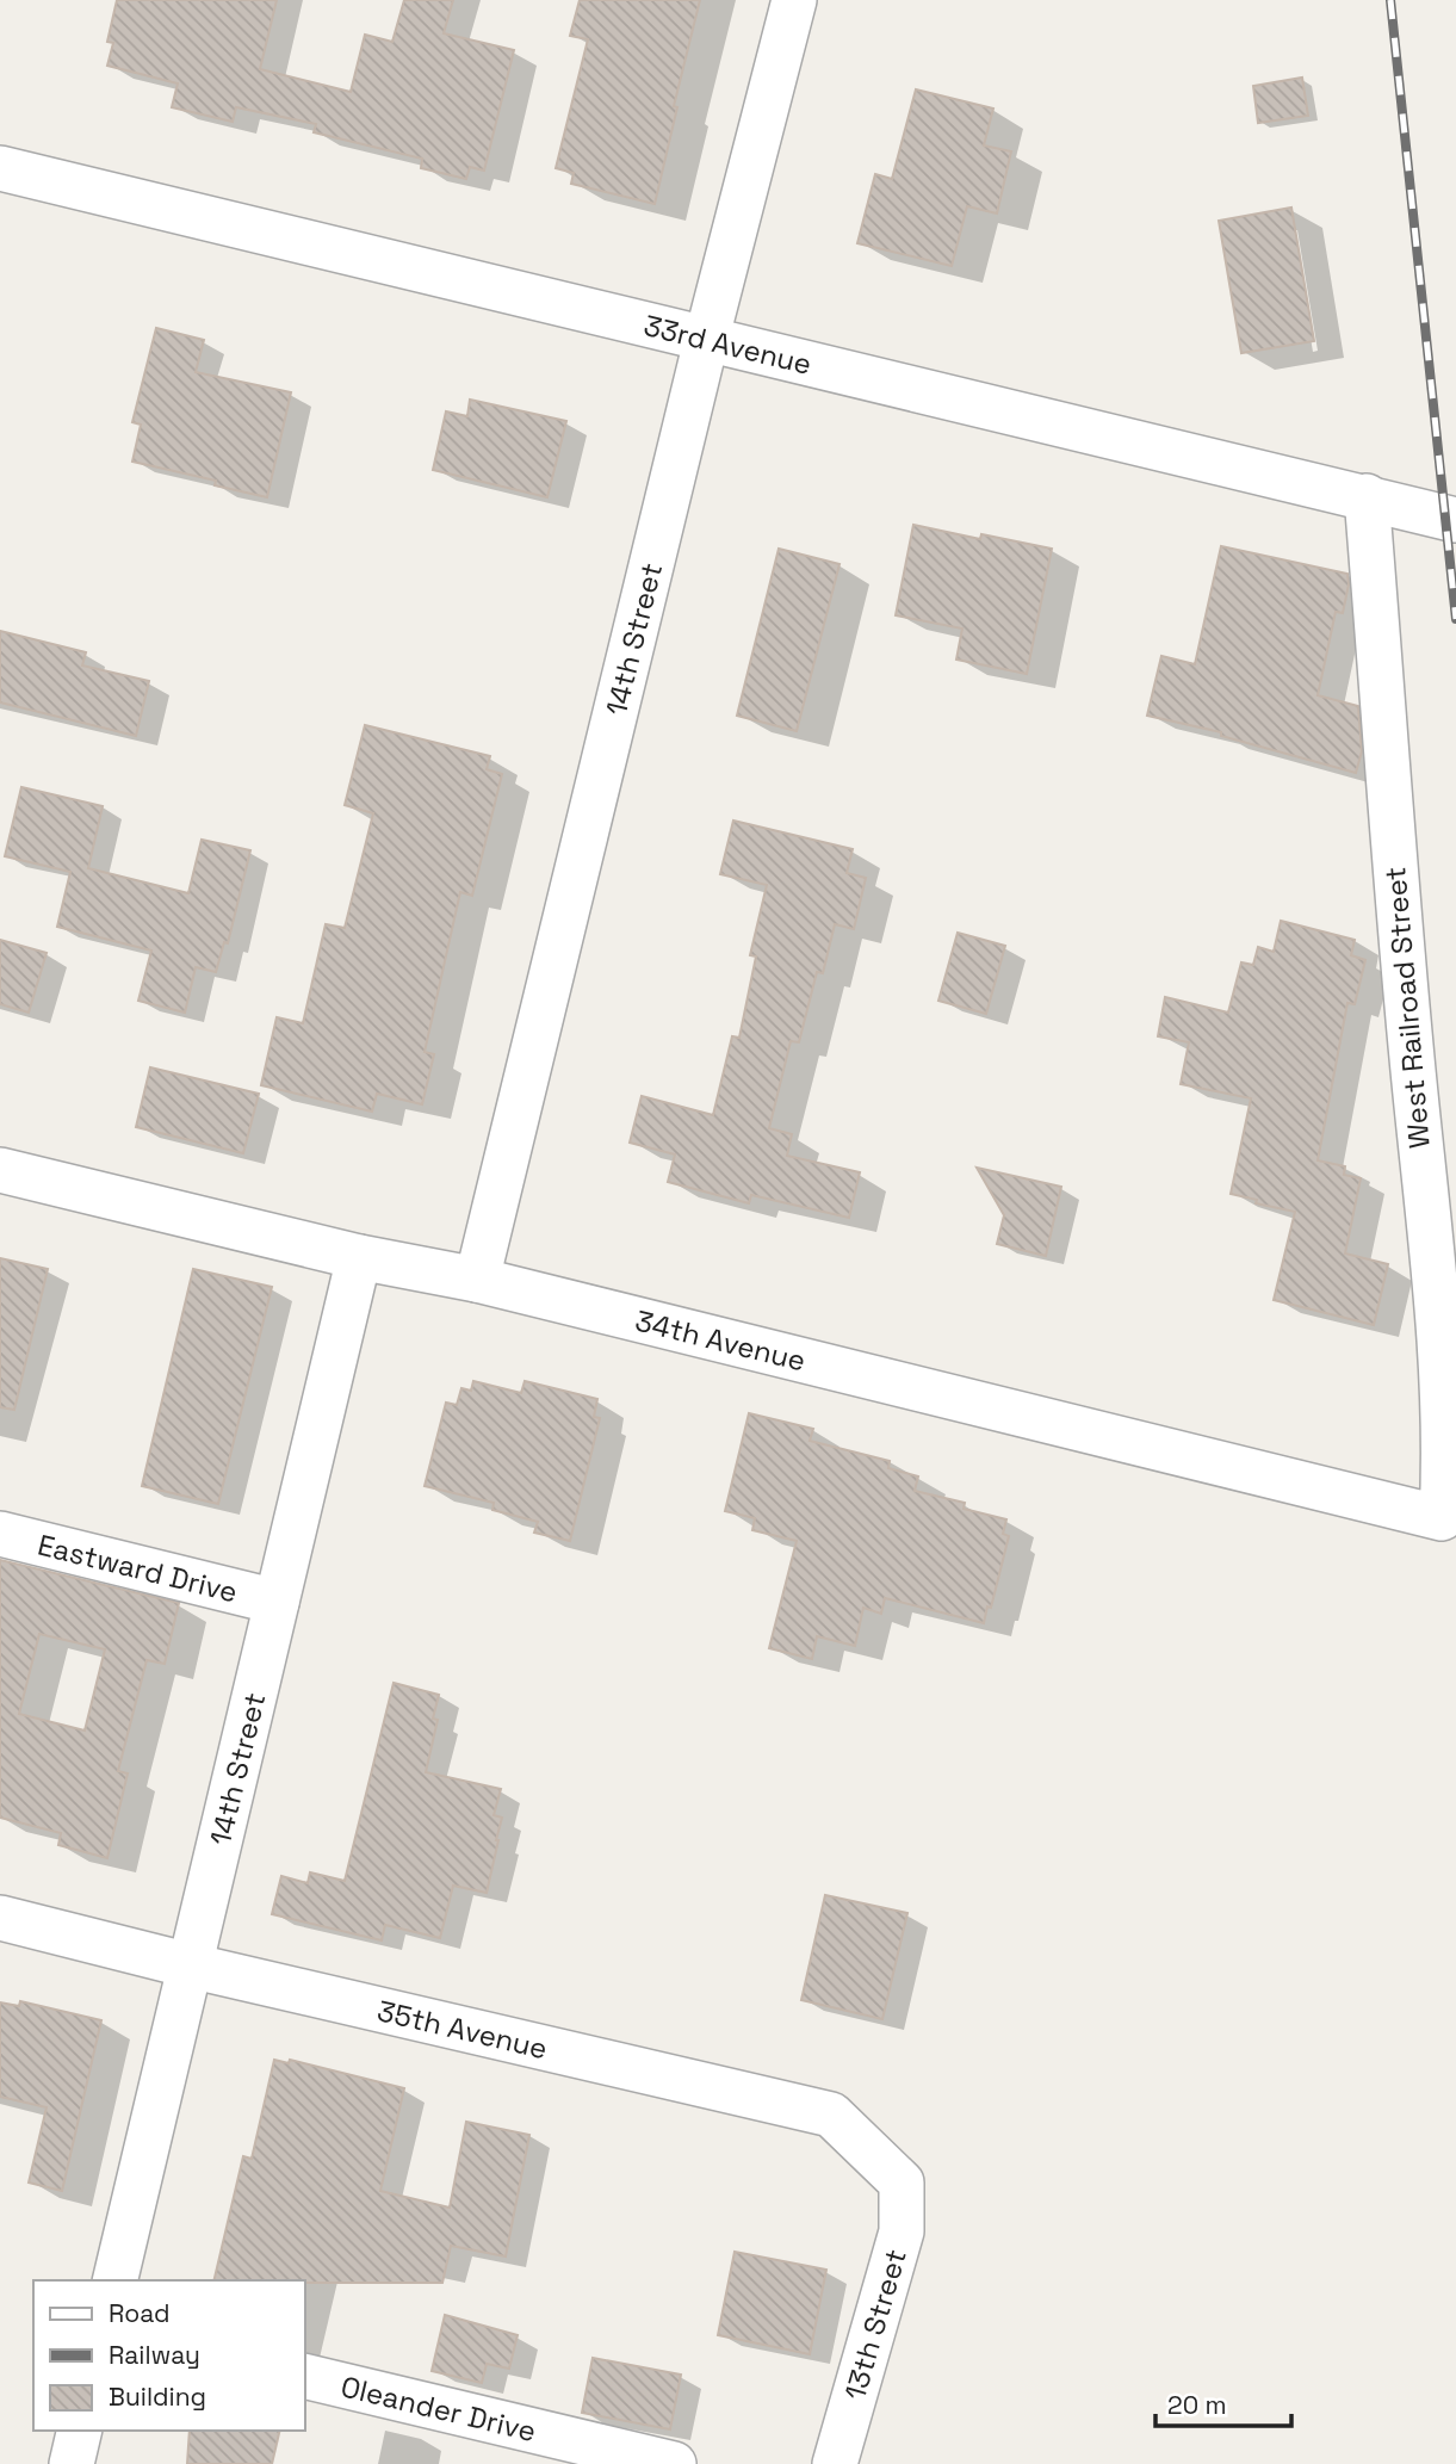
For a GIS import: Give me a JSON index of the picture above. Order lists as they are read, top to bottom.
{
  "streets": {
    "street": [
      "33rd Avenue",
      "14th Street",
      "West Railroad Street",
      "34th Avenue",
      "Eastward Drive",
      "35th Avenue",
      "13th Street",
      "Oleander Drive"
    ]
  },
  "crossings": [
    ["33rd Avenue", "14th Street"],
    ["33rd Avenue", "West Railroad Street"],
    ["14th Street", "34th Avenue"],
    ["14th Street", "Eastward Drive"],
    ["14th Street", "35th Avenue"],
    ["West Railroad Street", "34th Avenue"],
    ["35th Avenue", "13th Street"]
  ],
  "legend": ["Road", "Railway", "Building"],
  "scale_bar": "20 m"
}
